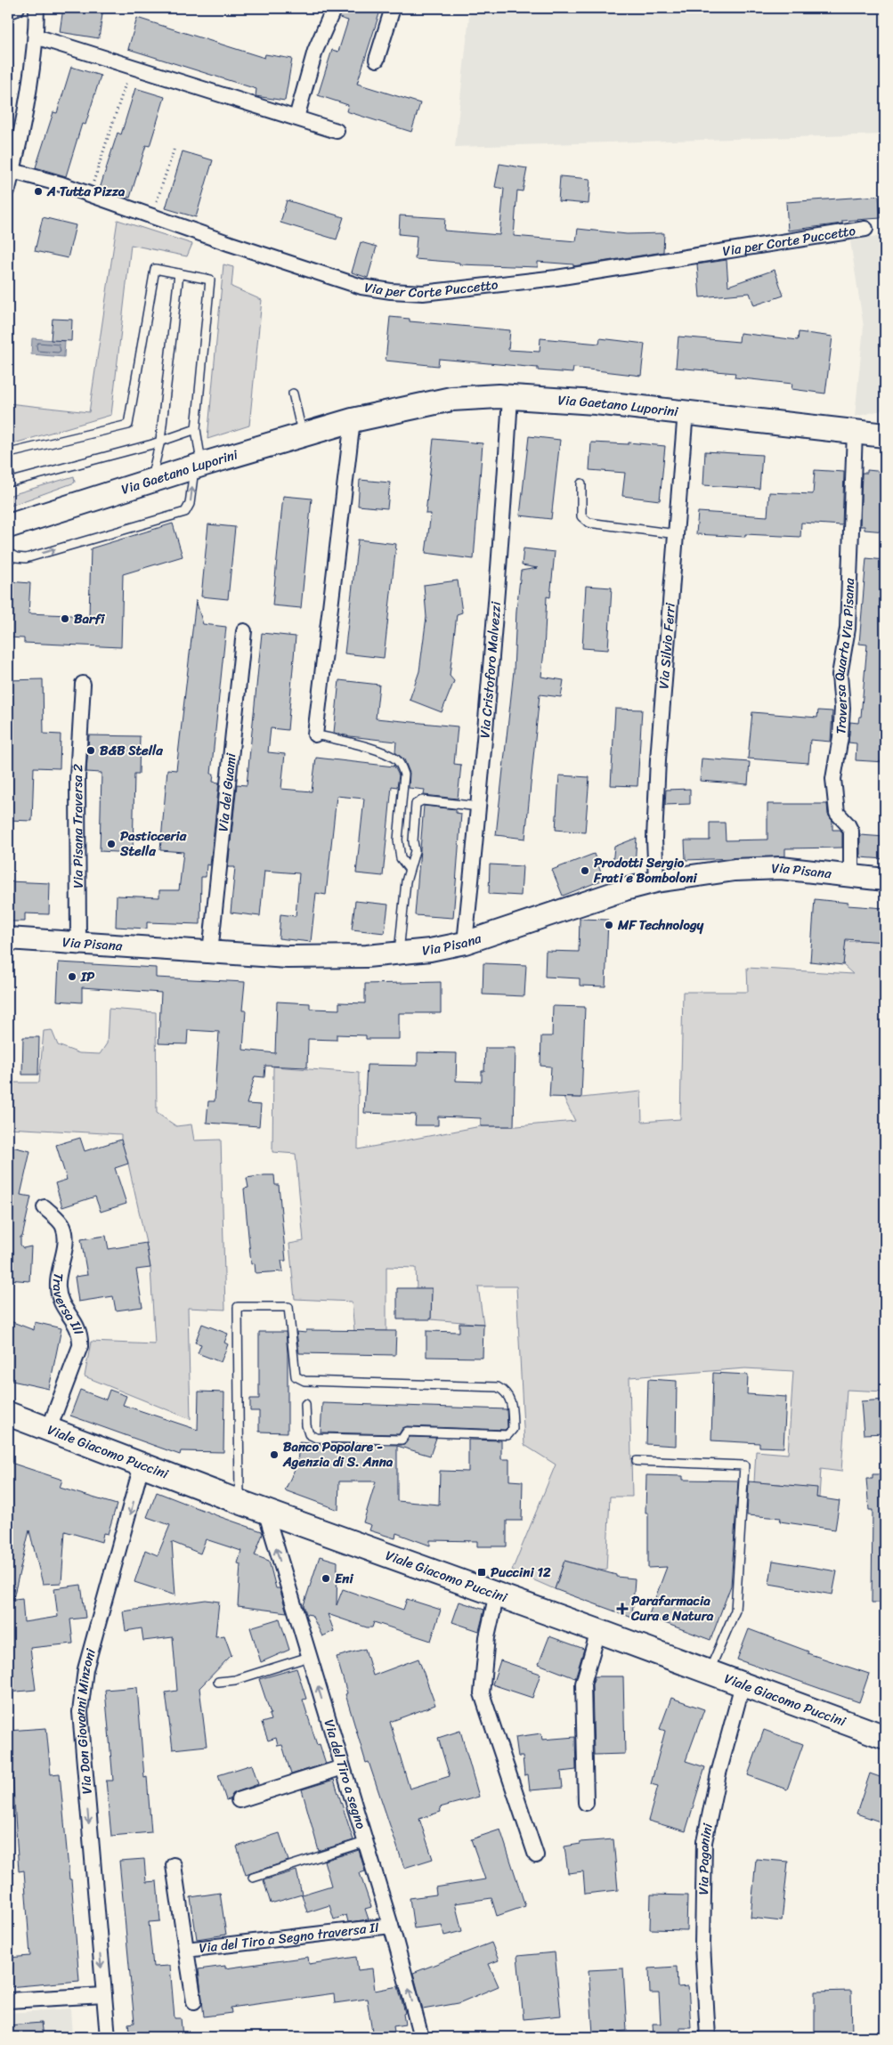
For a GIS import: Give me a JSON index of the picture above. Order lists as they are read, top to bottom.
{
  "streets": {
    "main road": ["Via Gaetano Luporini", "Via Pisana", "Viale Giacomo Puccini"],
    "street": [
      "Via per Corte Puccetto",
      "Via Silvio Ferri",
      "Traversa Quarta Via Pisana",
      "Via Cristoforo Malvezzi",
      "Via dei Guami",
      "Via Pisana Traversa 2",
      "Traversa III",
      "Via Don Giovanni Minzoni",
      "Via del Tiro a segno",
      "Via Paganini",
      "Via del Tiro a Segno traversa II"
    ]
  },
  "crossings": [
    ["Via Gaetano Luporini", "Via Silvio Ferri"],
    ["Via Gaetano Luporini", "Traversa Quarta Via Pisana"],
    ["Via Gaetano Luporini", "Via Cristoforo Malvezzi"],
    ["Via Silvio Ferri", "Via Pisana"],
    ["Traversa Quarta Via Pisana", "Via Pisana"],
    ["Via Cristoforo Malvezzi", "Via Pisana"],
    ["Via dei Guami", "Via Pisana"],
    ["Via Pisana Traversa 2", "Via Pisana"],
    ["Traversa III", "Viale Giacomo Puccini"],
    ["Viale Giacomo Puccini", "Via Don Giovanni Minzoni"],
    ["Viale Giacomo Puccini", "Via del Tiro a segno"],
    ["Viale Giacomo Puccini", "Via Paganini"],
    ["Via del Tiro a segno", "Via del Tiro a Segno traversa II"]
  ],
  "one_way": ["Via Don Giovanni Minzoni", "Via del Tiro a segno"],
  "places": {
    "other": [
      "A Tutta Pizza",
      "Barfi",
      "B&B Stella",
      "Pasticceria Stella",
      "Prodotti Sergio Frati e Bomboloni",
      "MF Technology",
      "IP",
      "Banco Popolare - Agenzia di S. Anna",
      "Eni"
    ],
    "transit": ["Puccini 12"],
    "health": ["Parafarmacia Cura e Natura"]
  }
}
